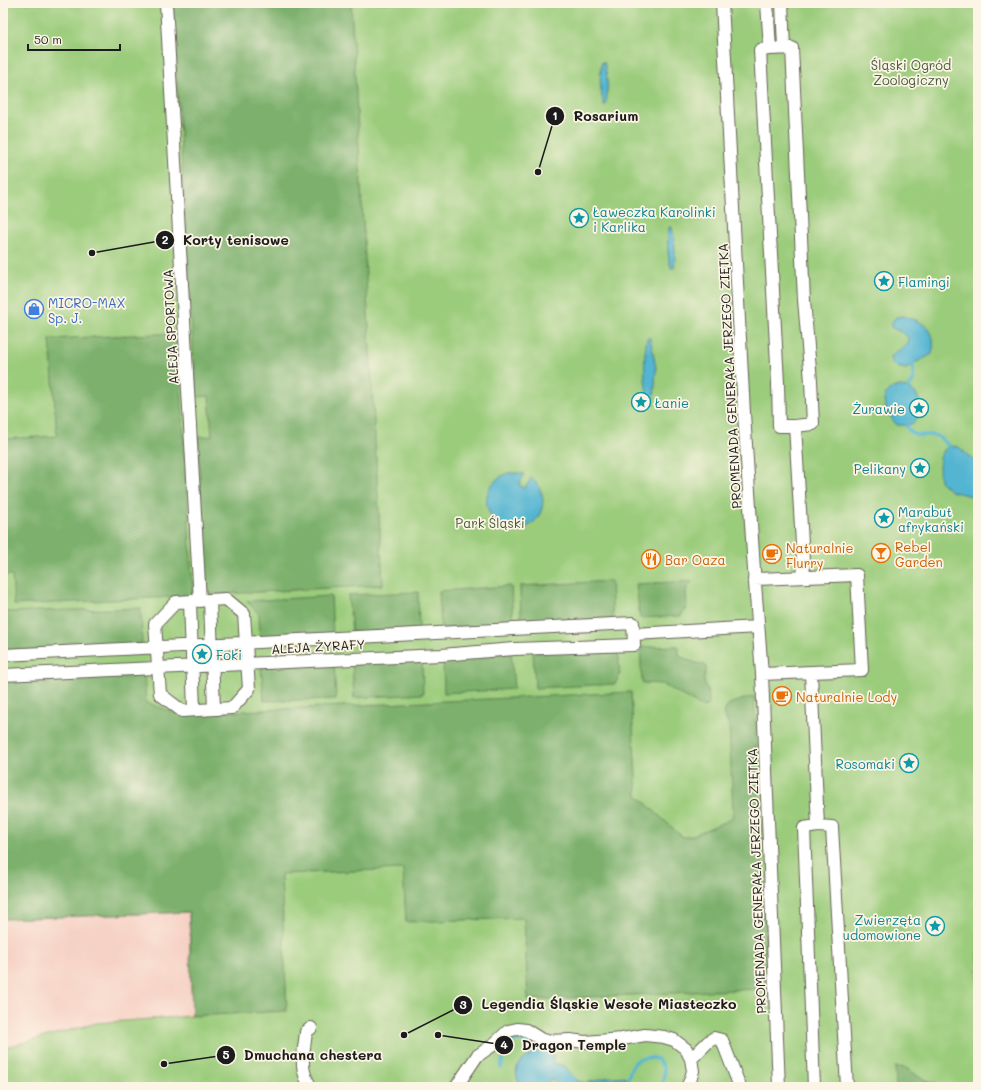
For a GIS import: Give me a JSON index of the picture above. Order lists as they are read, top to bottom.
{
  "streets": {
    "street": ["ALEJA SPORTOWA", "PROMENADA GENERAŁA JERZEGO ZIĘTKA", "ALEJA ŻYRAFY"]
  },
  "parks": ["Śląski Ogród Zoologiczny", "Park Śląski"],
  "places": {
    "other": [
      "Rosarium",
      "Korty tenisowe",
      "Legendia Śląskie Wesołe Miasteczko",
      "Dragon Temple",
      "Dmuchana chestera"
    ],
    "place": [
      "Ławeczka Karolinki i Karlika",
      "Flamingi",
      "Łanie",
      "Żurawie",
      "Pelikany",
      "Marabut afrykański",
      "Foki",
      "Rosomaki",
      "Zwierzęta udomowione"
    ],
    "shop": ["MICRO-MAX Sp. J."],
    "bar": ["Rebel Garden"],
    "cafe": ["Naturalnie Flurry", "Naturalnie Lody"],
    "restaurant": ["Bar Oaza"]
  },
  "scale_bar": "50 m"
}
